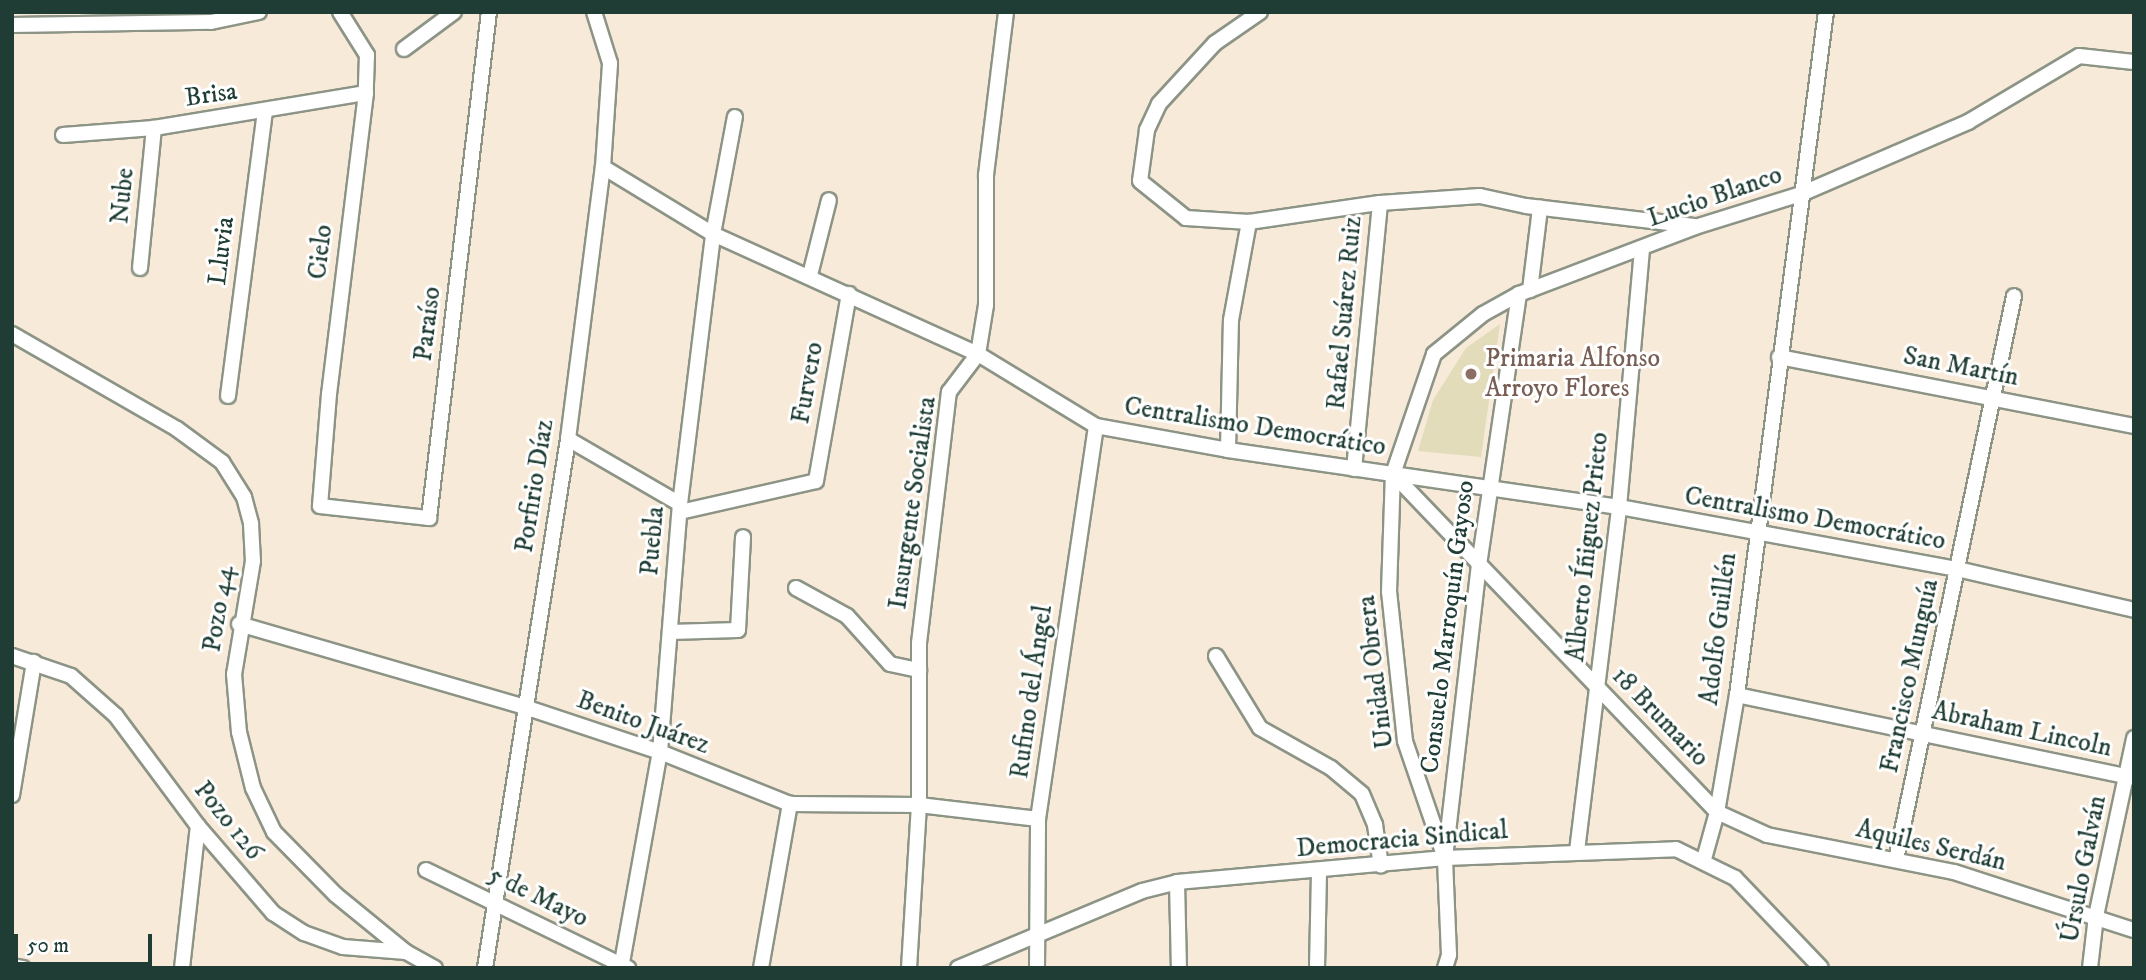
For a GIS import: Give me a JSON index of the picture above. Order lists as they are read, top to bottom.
{
  "streets": {
    "street": [
      "Brisa",
      "Nube",
      "Lucio Blanco",
      "Lluvia",
      "Cielo",
      "Rafael Suárez Ruiz",
      "Paraíso",
      "San Martín",
      "Furvero",
      "Centralismo Democrático",
      "Porfirio Díaz",
      "Insurgente Socialista",
      "Puebla",
      "Alberto Íñiguez Prieto",
      "Pozo 44",
      "Consuelo Marroquín Gayoso",
      "Adolfo Guillén",
      "Unidad Obrera",
      "Francisco Munguía",
      "Rufino del Ángel",
      "18 Brumario",
      "Benito Juárez",
      "Abraham Lincoln",
      "Pozo 126",
      "Democracia Sindical",
      "Aquiles Serdán",
      "Úrsulo Galván",
      "5 de Mayo"
    ]
  },
  "crossings": [
    ["Brisa", "Nube"],
    ["Brisa", "Lluvia"],
    ["Brisa", "Cielo"],
    ["Lucio Blanco", "Centralismo Democrático"],
    ["Lucio Blanco", "Alberto Íñiguez Prieto"],
    ["Lucio Blanco", "Consuelo Marroquín Gayoso"],
    ["Lucio Blanco", "Adolfo Guillén"],
    ["Lucio Blanco", "Unidad Obrera"],
    ["Lucio Blanco", "18 Brumario"],
    ["Cielo", "Paraíso"],
    ["Rafael Suárez Ruiz", "Centralismo Democrático"],
    ["San Martín", "Adolfo Guillén"],
    ["San Martín", "Francisco Munguía"],
    ["Furvero", "Centralismo Democrático"],
    ["Furvero", "Puebla"],
    ["Centralismo Democrático", "Porfirio Díaz"],
    ["Centralismo Democrático", "Insurgente Socialista"],
    ["Centralismo Democrático", "Puebla"],
    ["Centralismo Democrático", "Alberto Íñiguez Prieto"],
    ["Centralismo Democrático", "Consuelo Marroquín Gayoso"],
    ["Centralismo Democrático", "Adolfo Guillén"],
    ["Centralismo Democrático", "Unidad Obrera"],
    ["Centralismo Democrático", "Francisco Munguía"],
    ["Centralismo Democrático", "Rufino del Ángel"],
    ["Centralismo Democrático", "18 Brumario"],
    ["Porfirio Díaz", "Benito Juárez"],
    ["Porfirio Díaz", "5 de Mayo"],
    ["Insurgente Socialista", "Benito Juárez"],
    ["Puebla", "Benito Juárez"],
    ["Puebla", "5 de Mayo"],
    ["Alberto Íñiguez Prieto", "18 Brumario"],
    ["Alberto Íñiguez Prieto", "Democracia Sindical"],
    ["Pozo 44", "Benito Juárez"],
    ["Pozo 44", "Pozo 126"],
    ["Consuelo Marroquín Gayoso", "Unidad Obrera"],
    ["Consuelo Marroquín Gayoso", "18 Brumario"],
    ["Consuelo Marroquín Gayoso", "Democracia Sindical"],
    ["Adolfo Guillén", "18 Brumario"],
    ["Adolfo Guillén", "Abraham Lincoln"],
    ["Adolfo Guillén", "Democracia Sindical"],
    ["Adolfo Guillén", "Aquiles Serdán"],
    ["Unidad Obrera", "18 Brumario"],
    ["Unidad Obrera", "Democracia Sindical"],
    ["Francisco Munguía", "Abraham Lincoln"],
    ["Francisco Munguía", "Aquiles Serdán"],
    ["Rufino del Ángel", "Benito Juárez"],
    ["Rufino del Ángel", "Democracia Sindical"],
    ["18 Brumario", "Aquiles Serdán"],
    ["Abraham Lincoln", "Úrsulo Galván"],
    ["Aquiles Serdán", "Úrsulo Galván"]
  ],
  "places": ["Primaria Alfonso Arroyo Flores"],
  "scale_bar": "50 m"
}
